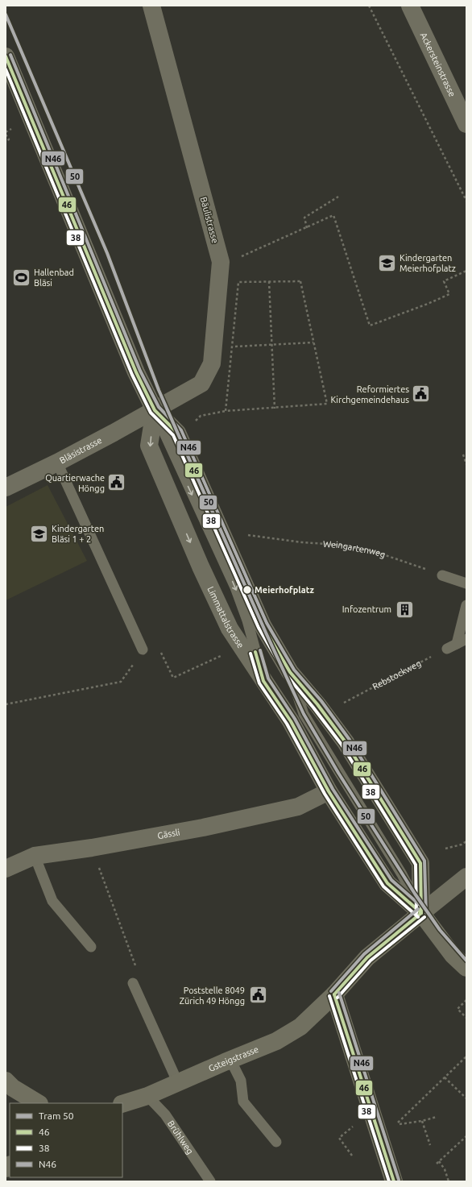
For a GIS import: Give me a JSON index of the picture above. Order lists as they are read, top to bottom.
{
  "streets": {
    "street": [
      "Ackersteinstrasse",
      "Bäulistrasse",
      "Bläsistrasse",
      "Limmattalstrasse",
      "Gässli",
      "Gsteigstrasse"
    ],
    "lane": ["Brühlweg"],
    "path": ["Weingartenweg", "Rebstockweg"]
  },
  "crossings": [
    ["Bäulistrasse", "Bläsistrasse"],
    ["Bäulistrasse", "Limmattalstrasse"],
    ["Bläsistrasse", "Limmattalstrasse"],
    ["Gsteigstrasse", "Brühlweg"]
  ],
  "places": {
    "school or university": ["Kindergarten Meierhofplatz", "Kindergarten Bläsi 1 + 2"],
    "sports": ["Hallenbad Bläsi"],
    "public building": ["Reformiertes Kirchgemeindehaus", "Quartierwache Höngg", "Poststelle 8049 Zürich 49 Höngg"],
    "other": ["Meierhofplatz"],
    "building": ["Infozentrum"]
  },
  "lines": [
    "tram line 50",
    "transit line N46",
    "transit line 46",
    "transit line 38"
  ],
  "legend": [
    "Tram 50",
    "46",
    "38",
    "N46"
  ]
}
